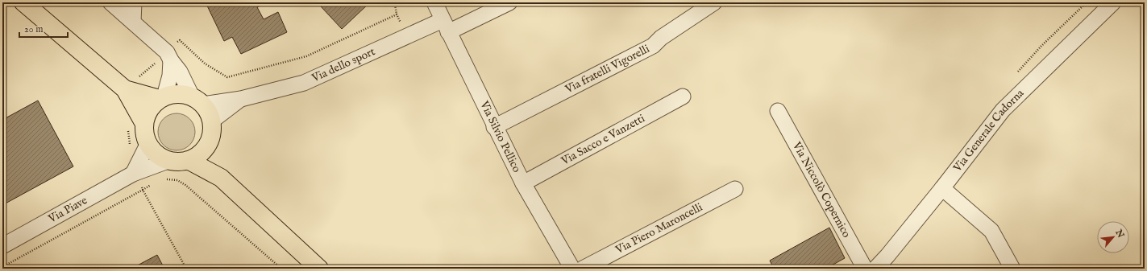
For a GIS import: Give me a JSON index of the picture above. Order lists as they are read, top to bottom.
{
  "streets": {
    "street": [
      "Via dello sport",
      "Via fratelli Vigorelli",
      "Via Generale Cadorna",
      "Via Silvio Pellico",
      "Via Sacco e Vanzetti",
      "Via Niccolò Copernico",
      "Via Piave",
      "Via Piero Maroncelli"
    ]
  },
  "crossings": [
    ["Via dello sport", "Via Silvio Pellico"],
    ["Via dello sport", "Via Piave"],
    ["Via fratelli Vigorelli", "Via Silvio Pellico"],
    ["Via Silvio Pellico", "Via Sacco e Vanzetti"]
  ],
  "scale_bar": "20 m",
  "north": "top right"
}
